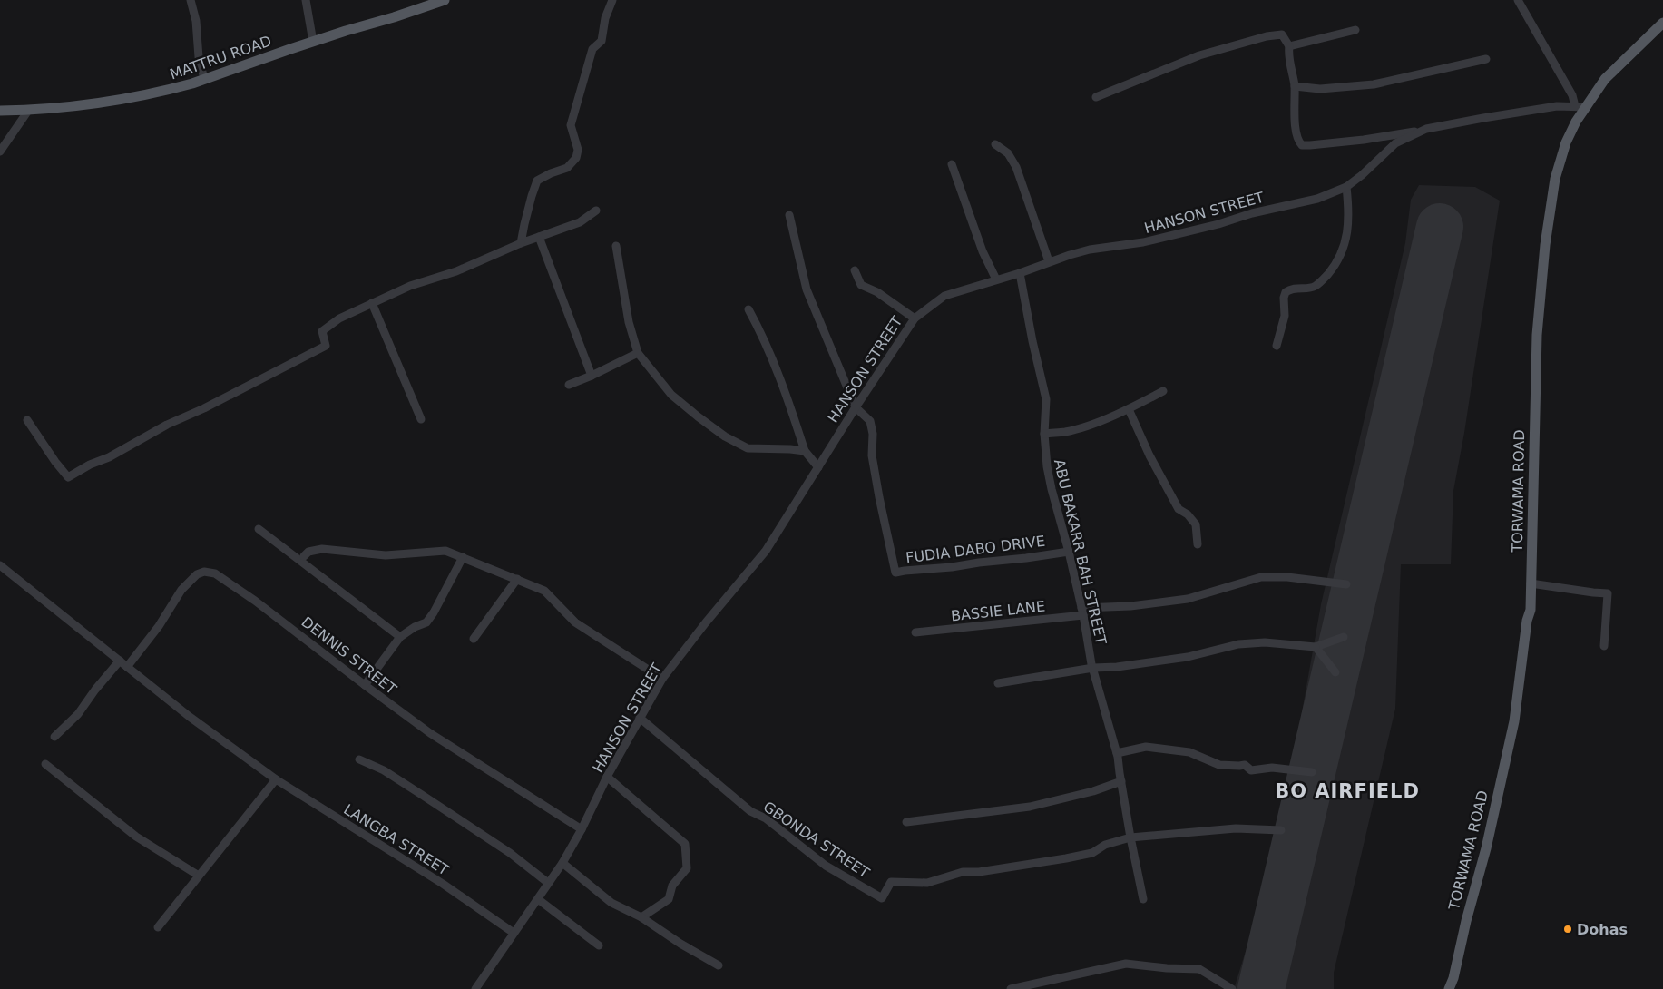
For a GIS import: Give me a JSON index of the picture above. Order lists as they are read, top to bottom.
{
  "streets": {
    "main road": ["MATTRU ROAD", "TORWAMA ROAD"],
    "street": [
      "HANSON STREET",
      "FUDIA DABO DRIVE",
      "ABU BAKARR BAH STREET",
      "BASSIE LANE",
      "DENNIS STREET",
      "LANGBA STREET",
      "GBONDA STREET"
    ]
  },
  "crossings": [
    ["HANSON STREET", "TORWAMA ROAD"],
    ["HANSON STREET", "FUDIA DABO DRIVE"],
    ["HANSON STREET", "ABU BAKARR BAH STREET"],
    ["HANSON STREET", "DENNIS STREET"],
    ["HANSON STREET", "LANGBA STREET"],
    ["HANSON STREET", "GBONDA STREET"],
    ["FUDIA DABO DRIVE", "ABU BAKARR BAH STREET"],
    ["ABU BAKARR BAH STREET", "BASSIE LANE"],
    ["ABU BAKARR BAH STREET", "GBONDA STREET"],
    ["DENNIS STREET", "LANGBA STREET"]
  ],
  "districts": ["BO AIRFIELD"],
  "places": ["Dohas"]
}
